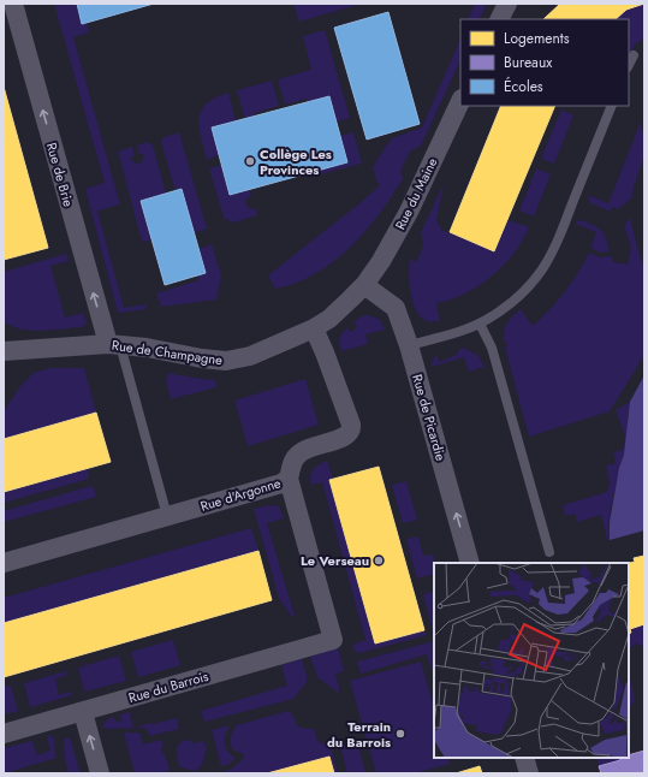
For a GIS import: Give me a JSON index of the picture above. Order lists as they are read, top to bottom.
{
  "streets": {
    "street": [
      "Rue de Brie",
      "Rue du Maine",
      "Rue de Champagne",
      "Rue de Picardie",
      "Rue d'Argonne",
      "Rue du Barrois"
    ]
  },
  "crossings": [
    ["Rue de Brie", "Rue de Champagne"],
    ["Rue du Maine", "Rue de Champagne"],
    ["Rue du Maine", "Rue de Picardie"],
    ["Rue de Champagne", "Rue de Picardie"],
    ["Rue de Champagne", "Rue d'Argonne"],
    ["Rue d'Argonne", "Rue du Barrois"]
  ],
  "one_way": ["Rue de Brie", "Rue de Picardie"],
  "places": ["Collège Les Provinces", "Le Verseau", "Terrain du Barrois"],
  "legend": ["Logements", "Bureaux", "Écoles"]
}
